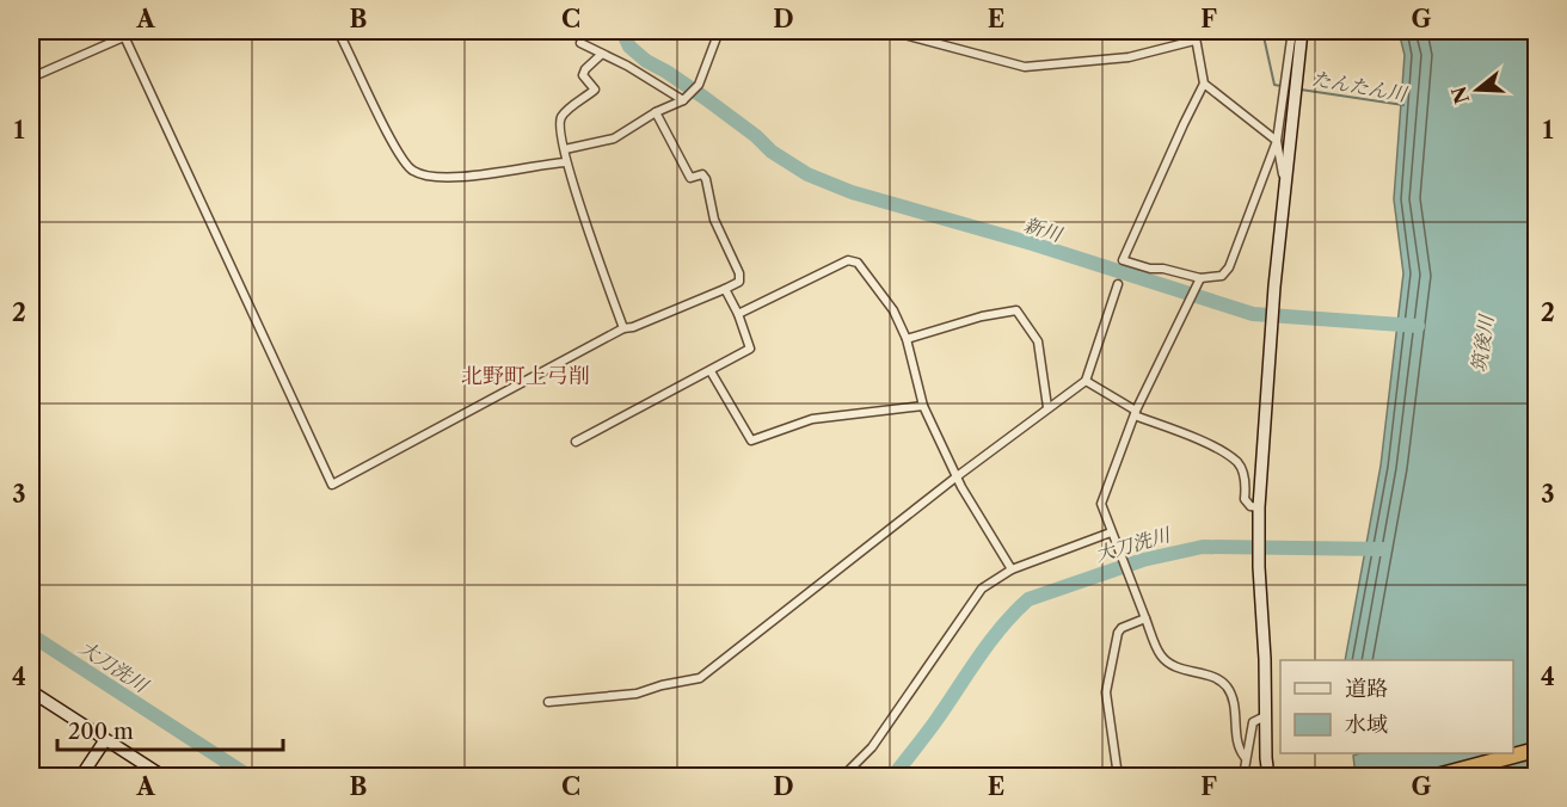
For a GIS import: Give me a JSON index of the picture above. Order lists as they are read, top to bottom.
{
  "districts": ["北野町上弓削"],
  "water": [
    "たんたん川",
    "新川",
    "筑後川",
    "大刀洗川"
  ],
  "legend": ["道路", "水域"],
  "scale_bar": "200 m",
  "north": "left",
  "grid": {
    "columns": [
      "A",
      "B",
      "C",
      "D",
      "E",
      "F",
      "G"
    ],
    "rows": [
      "1",
      "2",
      "3",
      "4"
    ]
  }
}
